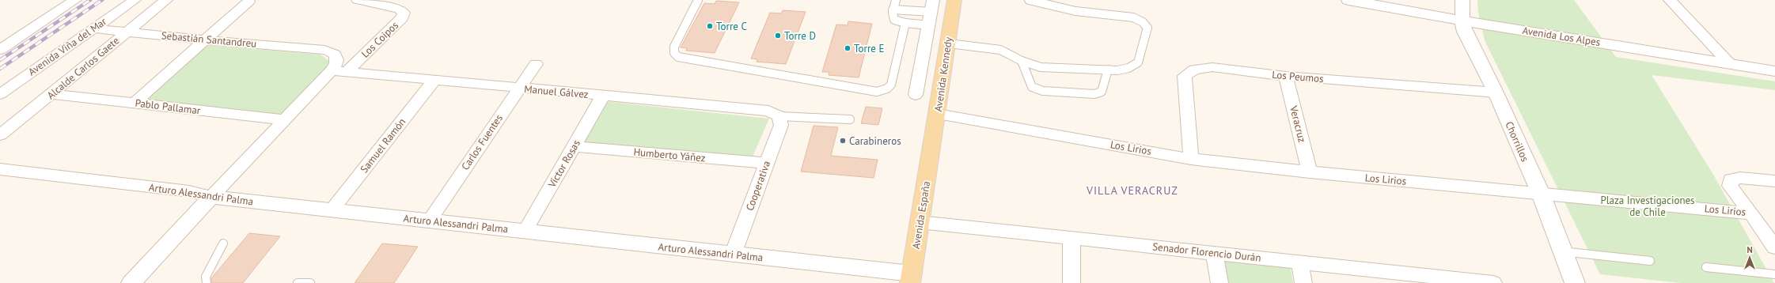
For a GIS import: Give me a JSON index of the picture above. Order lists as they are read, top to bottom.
{
  "streets": {
    "main road": ["Avenida Kennedy", "Avenida España"],
    "street": [
      "Avenida Los Alpes",
      "Sebastián Santandreu",
      "Los Coipos",
      "Avenida Viña del Mar",
      "Alcalde Carlos Gaete",
      "Los Peumos",
      "Manuel Gálvez",
      "Pablo Pallamar",
      "Veracruz",
      "Chorrillos",
      "Carlos Fuentes",
      "Samuel Ramón",
      "Los Lirios",
      "Humberto Yáñez",
      "Víctor Rosas",
      "Cooperativa",
      "Arturo Alessandri Palma",
      "Senador Florencio Durán"
    ]
  },
  "crossings": [
    ["Avenida Los Alpes", "Chorrillos"],
    ["Sebastián Santandreu", "Avenida Viña del Mar"],
    ["Sebastián Santandreu", "Alcalde Carlos Gaete"],
    ["Sebastián Santandreu", "Manuel Gálvez"],
    ["Los Coipos", "Manuel Gálvez"],
    ["Alcalde Carlos Gaete", "Pablo Pallamar"],
    ["Avenida Kennedy", "Los Lirios"],
    ["Avenida Kennedy", "Avenida España"],
    ["Los Peumos", "Veracruz"],
    ["Los Peumos", "Chorrillos"],
    ["Los Peumos", "Los Lirios"],
    ["Manuel Gálvez", "Carlos Fuentes"],
    ["Manuel Gálvez", "Samuel Ramón"],
    ["Manuel Gálvez", "Víctor Rosas"],
    ["Manuel Gálvez", "Cooperativa"],
    ["Veracruz", "Los Lirios"],
    ["Chorrillos", "Los Lirios"],
    ["Carlos Fuentes", "Arturo Alessandri Palma"],
    ["Samuel Ramón", "Arturo Alessandri Palma"],
    ["Humberto Yáñez", "Víctor Rosas"],
    ["Humberto Yáñez", "Cooperativa"],
    ["Víctor Rosas", "Arturo Alessandri Palma"],
    ["Cooperativa", "Arturo Alessandri Palma"],
    ["Arturo Alessandri Palma", "Avenida España"],
    ["Avenida España", "Senador Florencio Durán"]
  ],
  "districts": ["VILLA VERACRUZ"],
  "parks": ["Plaza Investigaciones de Chile"],
  "places": [
    "Torre C",
    "Torre D",
    "Torre E",
    "Carabineros"
  ],
  "north": "top"
}
